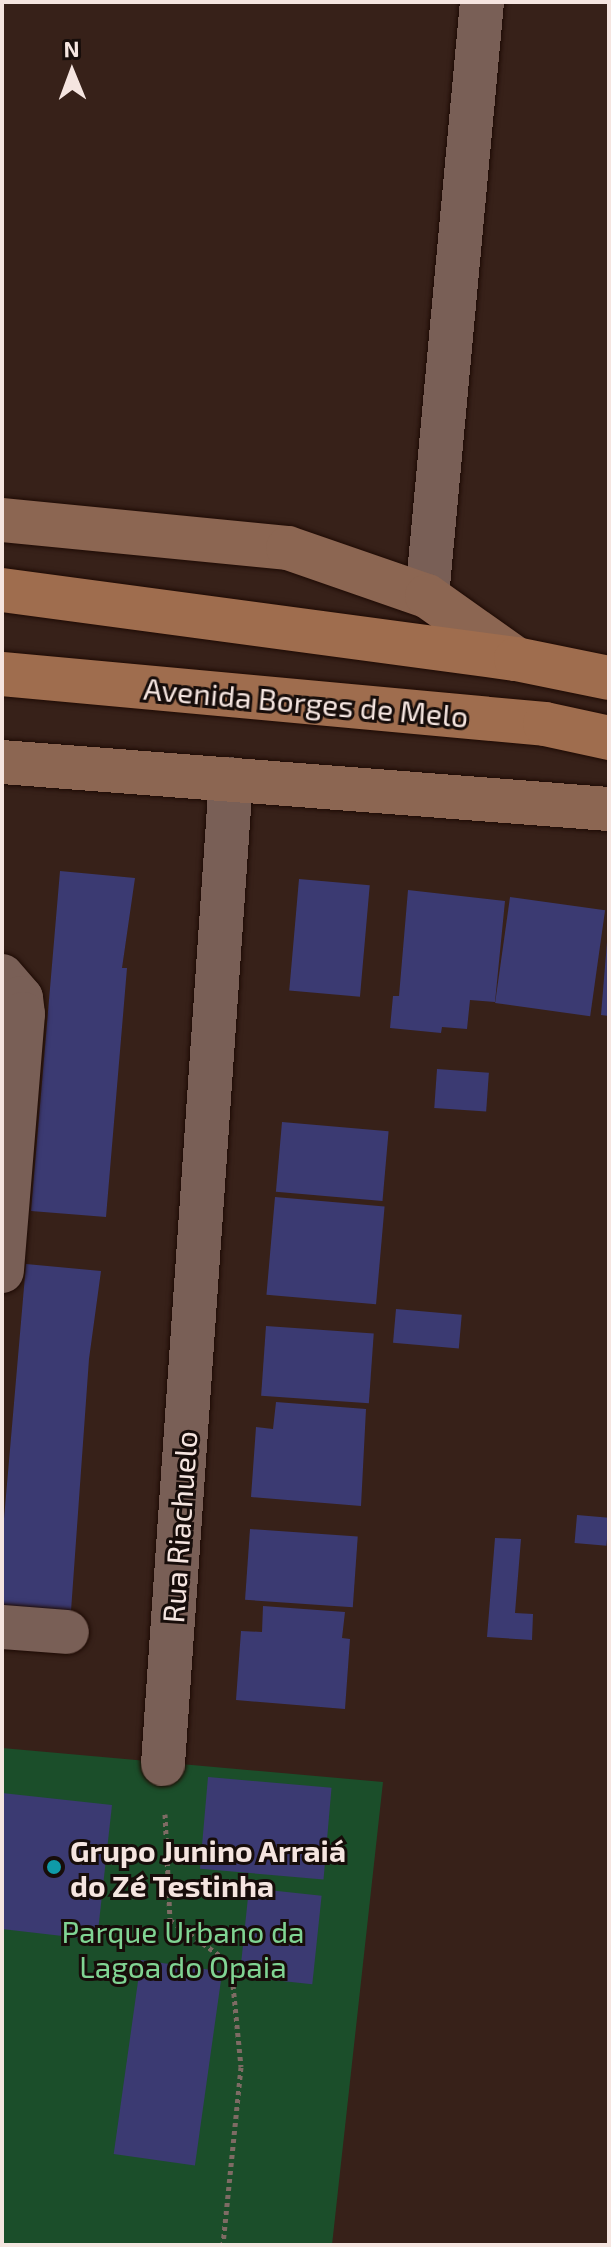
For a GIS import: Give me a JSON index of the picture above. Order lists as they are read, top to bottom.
{
  "streets": {
    "main road": ["Avenida Borges de Melo"],
    "street": ["Rua Riachuelo"]
  },
  "parks": ["Parque Urbano da Lagoa do Opaia"],
  "places": ["Grupo Junino Arraiá do Zé Testinha"],
  "north": "top"
}
